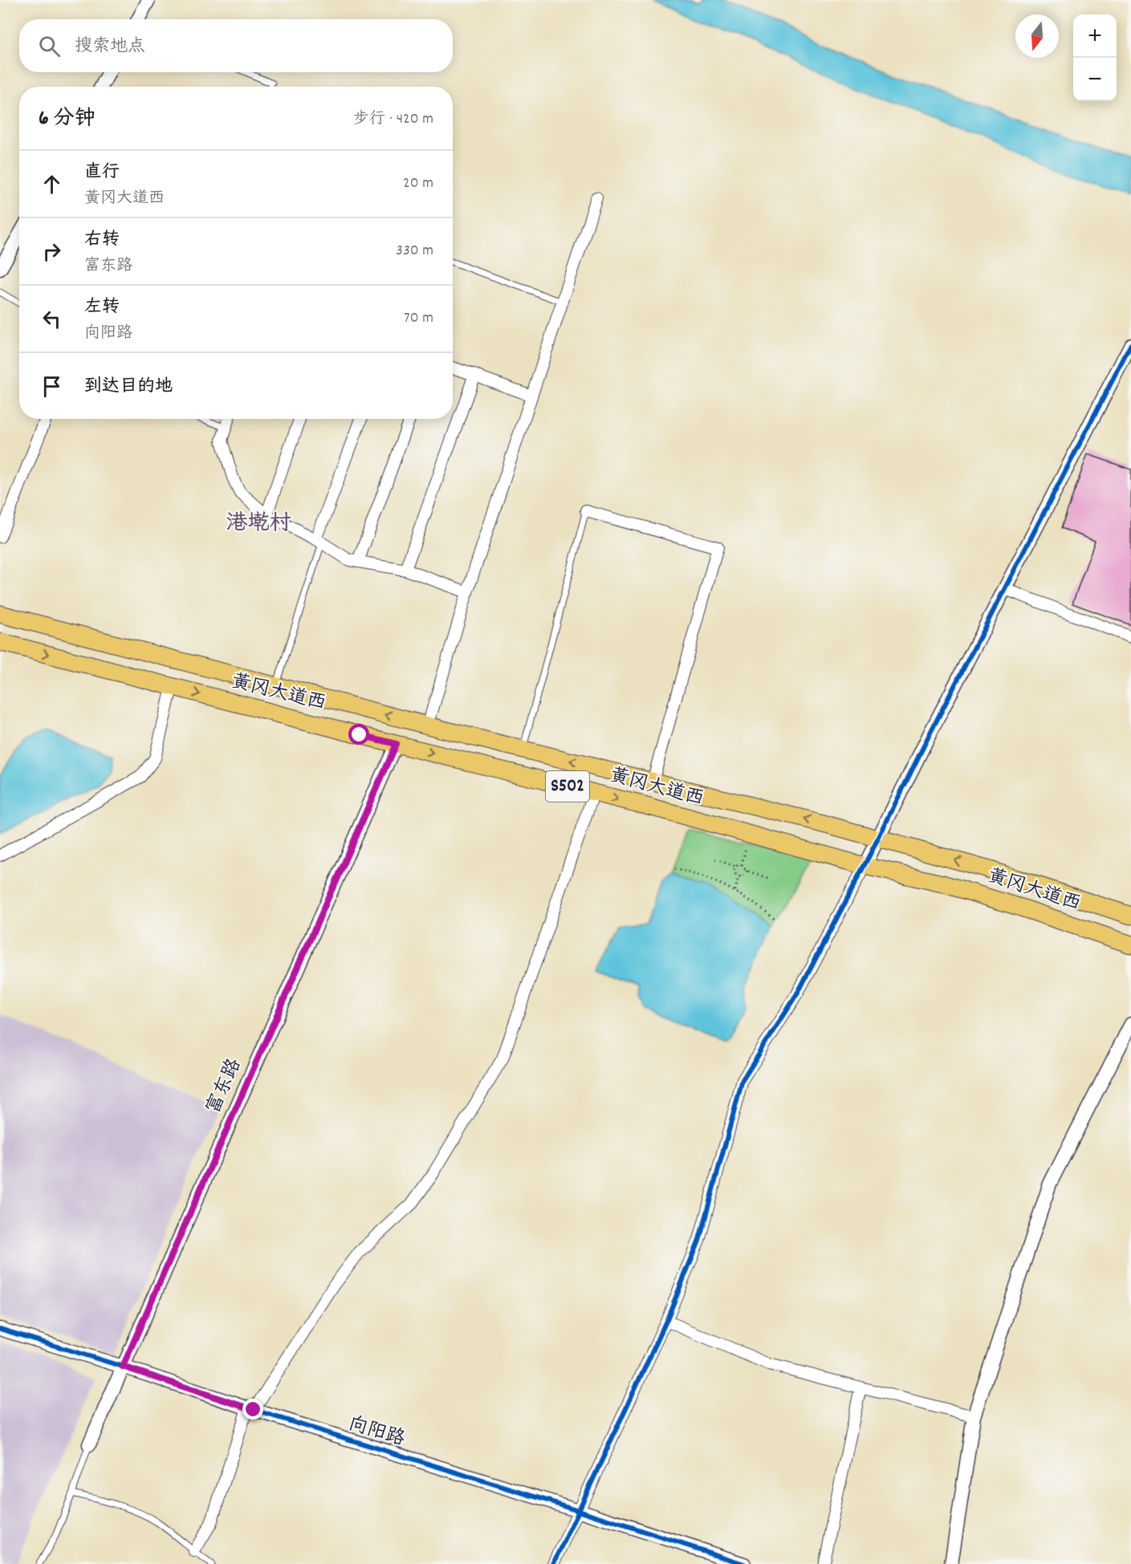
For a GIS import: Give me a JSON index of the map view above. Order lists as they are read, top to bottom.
{
  "streets": {
    "main road": ["黄冈大道西", "S502"],
    "street": ["富东路", "向阳路"]
  },
  "crossings": [
    ["黄冈大道西", "富东路"],
    ["富东路", "向阳路"]
  ],
  "districts": ["港墘村"],
  "north": "bottom",
  "page": {
    "map_buttons": ["+", "−"],
    "search": "搜索地点",
    "heading": ["6 分钟", "步行 · 420 m"],
    "list": [
      ["直行", "黄冈大道西", "20 m"],
      ["右转", "富东路", "330 m"],
      ["左转", "向阳路", "70 m"],
      "到达目的地"
    ]
  }
}
